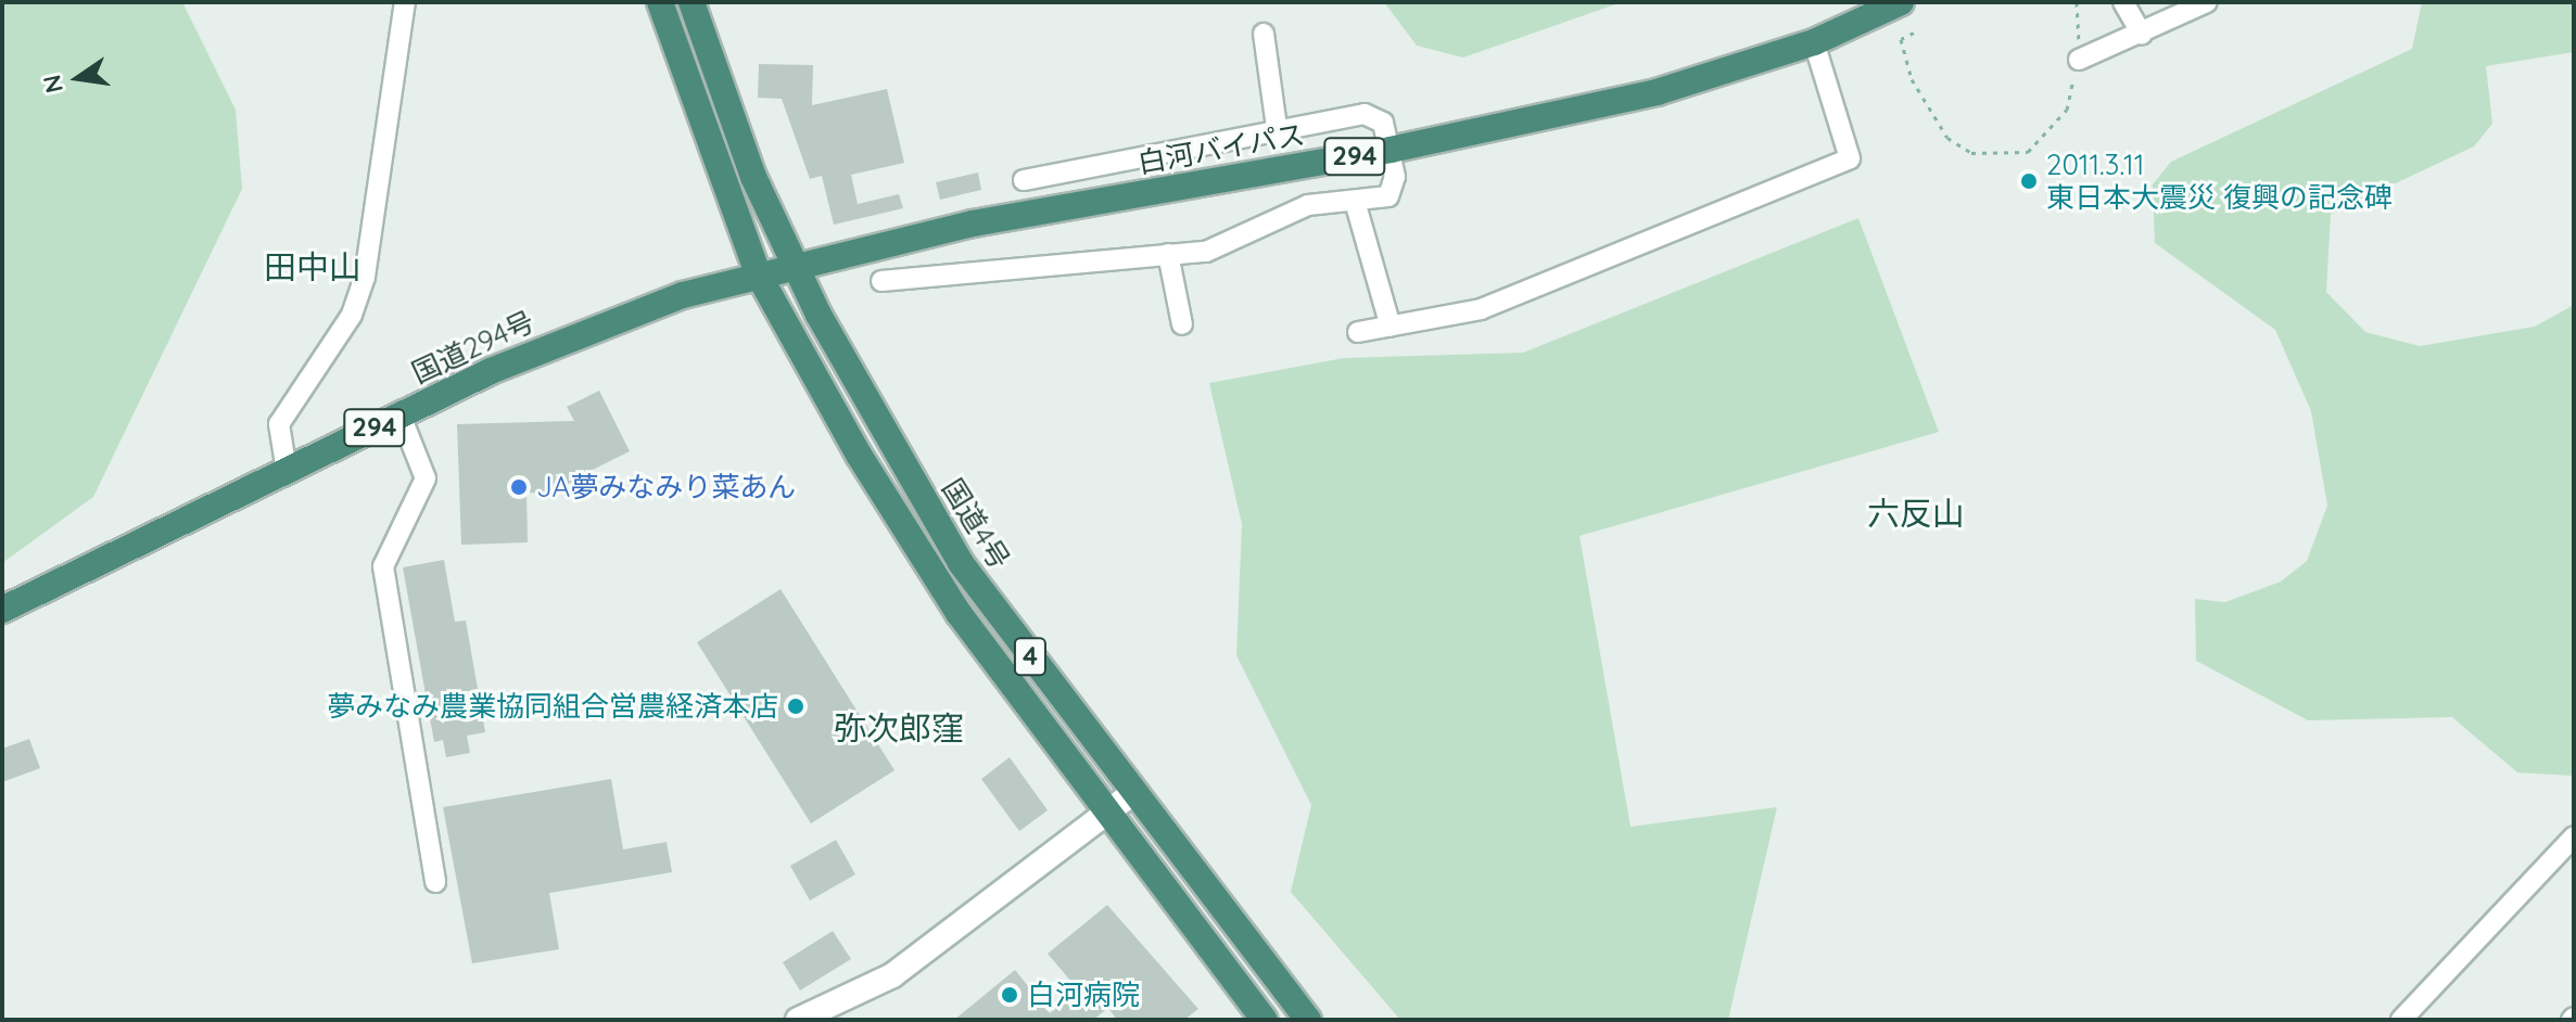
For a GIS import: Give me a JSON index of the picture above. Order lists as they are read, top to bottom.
{
  "streets": {
    "highway": [
      "白河バイパス",
      "294",
      "国道294号",
      "国道4号",
      "4"
    ]
  },
  "crossings": [
    ["白河バイパス", "国道294号"],
    ["白河バイパス", "国道4号"],
    ["国道294号", "国道4号"],
    ["国道294号", "4"]
  ],
  "districts": ["田中山", "六反山", "弥次郎窪"],
  "places": [
    "2011.3.11 東日本大震災 復興の記念碑",
    "JA夢みなみり菜あん",
    "夢みなみ農業協同組合営農経済本店",
    "白河病院"
  ],
  "north": "left"
}
